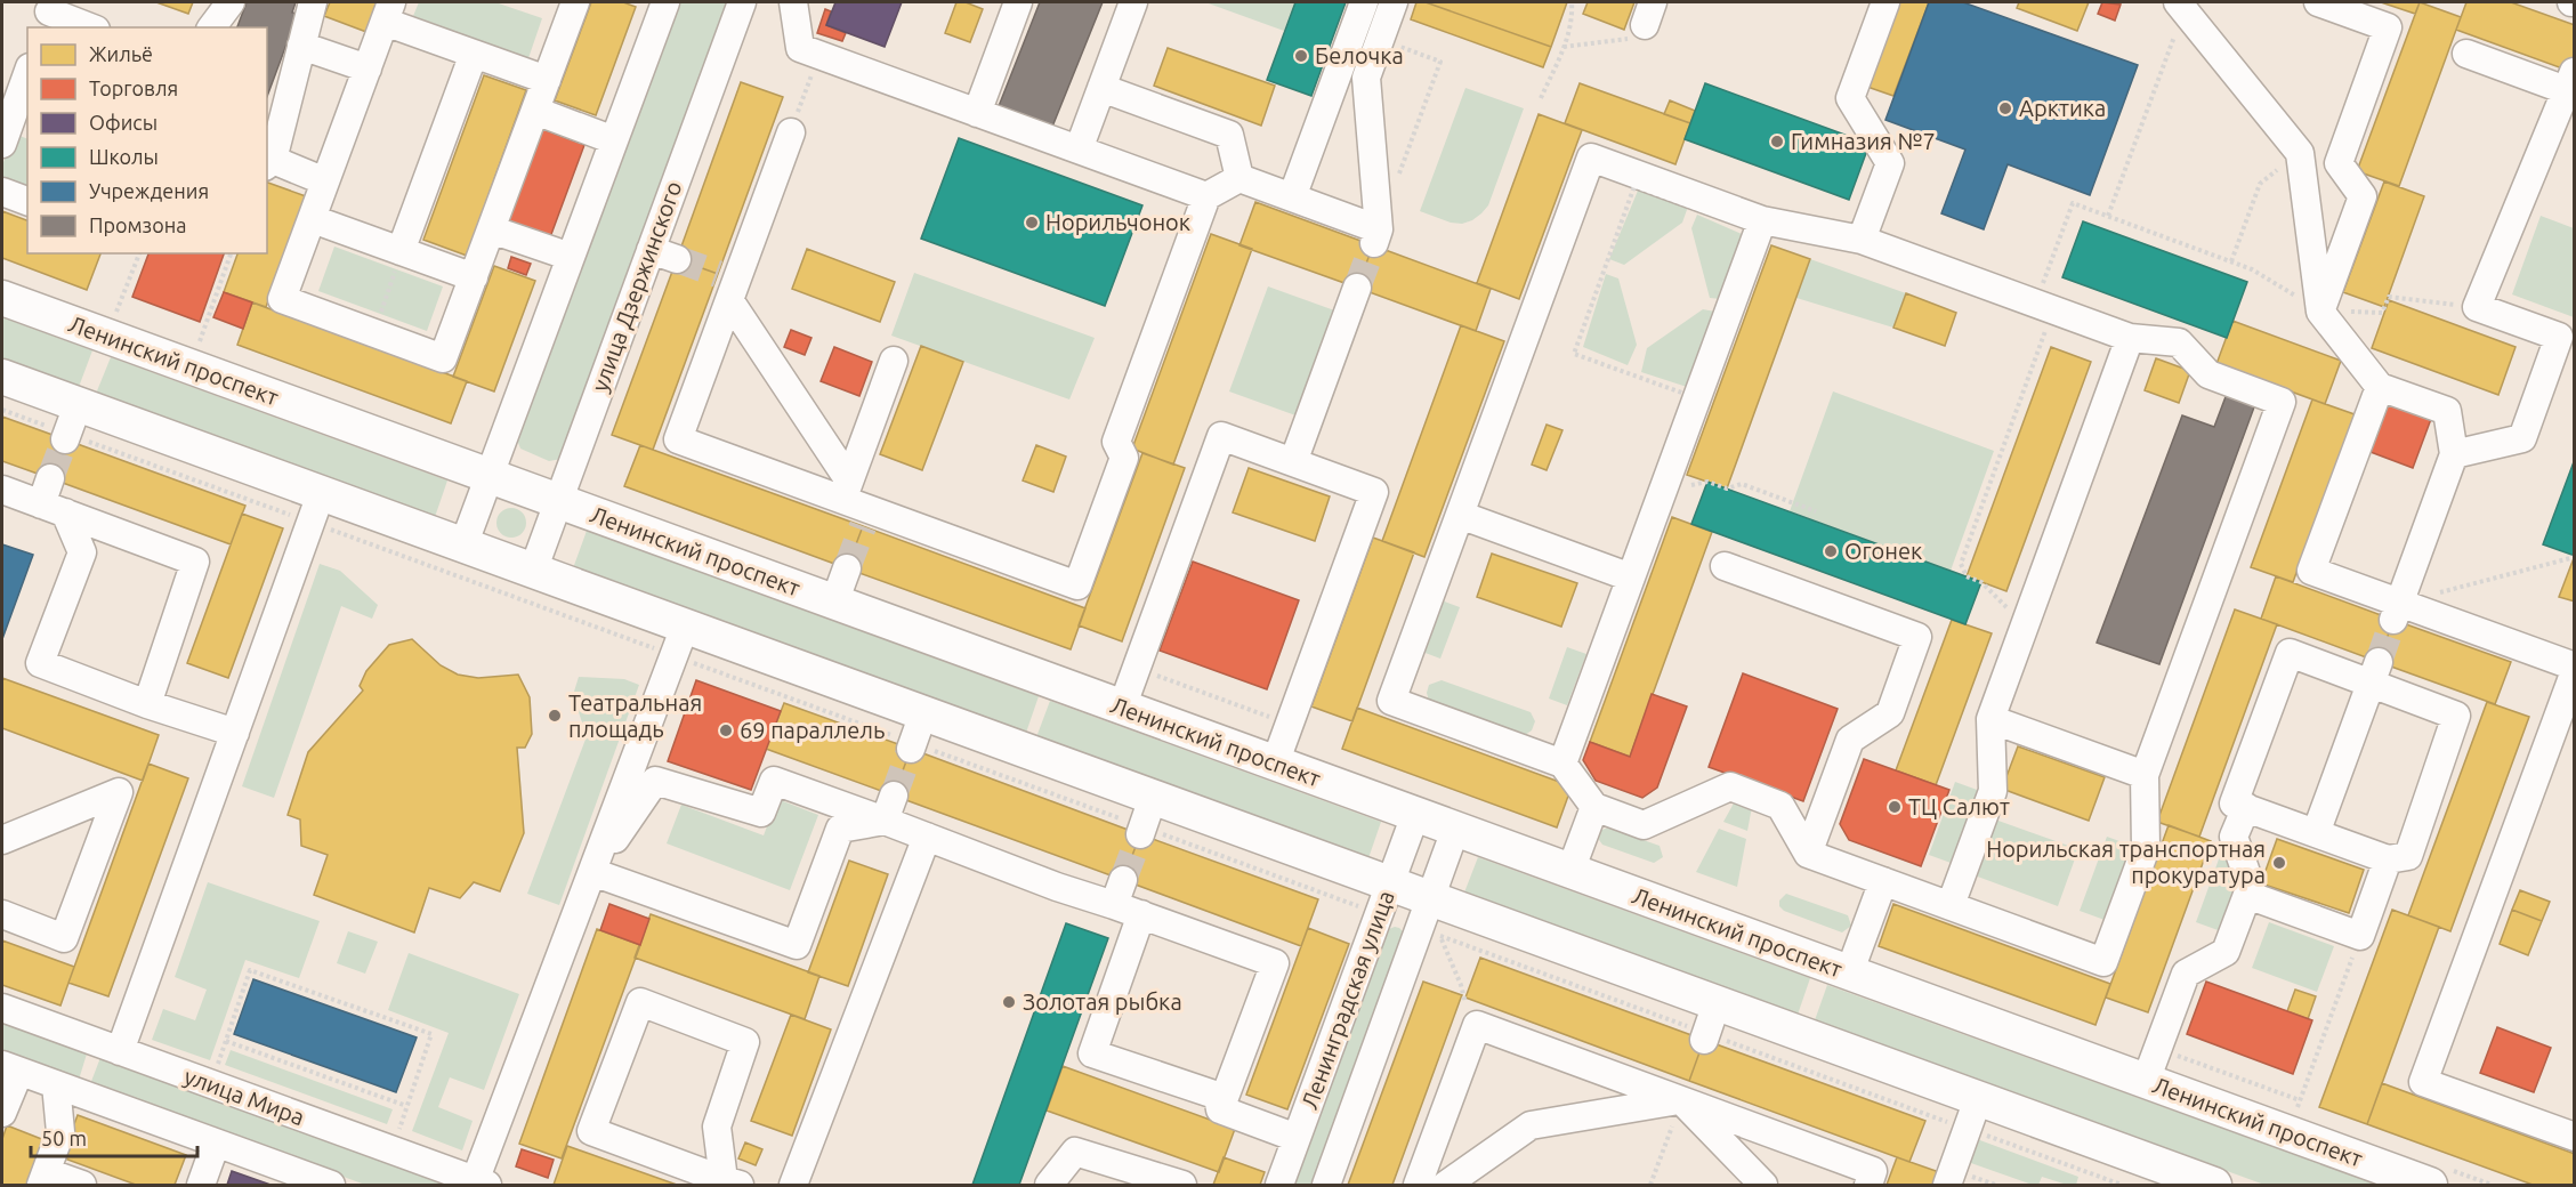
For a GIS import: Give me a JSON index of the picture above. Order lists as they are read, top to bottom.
{
  "streets": {
    "main road": ["Ленинский проспект"],
    "street": ["улица Дзержинского", "Ленинградская улица", "улица Мира"]
  },
  "crossings": [
    ["улица Дзержинского", "Ленинский проспект"],
    ["Ленинский проспект", "Ленинградская улица"]
  ],
  "places": [
    "Белочка",
    "Арктика",
    "Гимназия №7",
    "Норильчонок",
    "Огонек",
    "Театральная площадь",
    "69 параллель",
    "ТЦ Салют",
    "Норильская транспортная прокуратура",
    "Золотая рыбка"
  ],
  "legend": [
    "Жильё",
    "Торговля",
    "Офисы",
    "Школы",
    "Учреждения",
    "Промзона"
  ],
  "scale_bar": "50 m"
}
